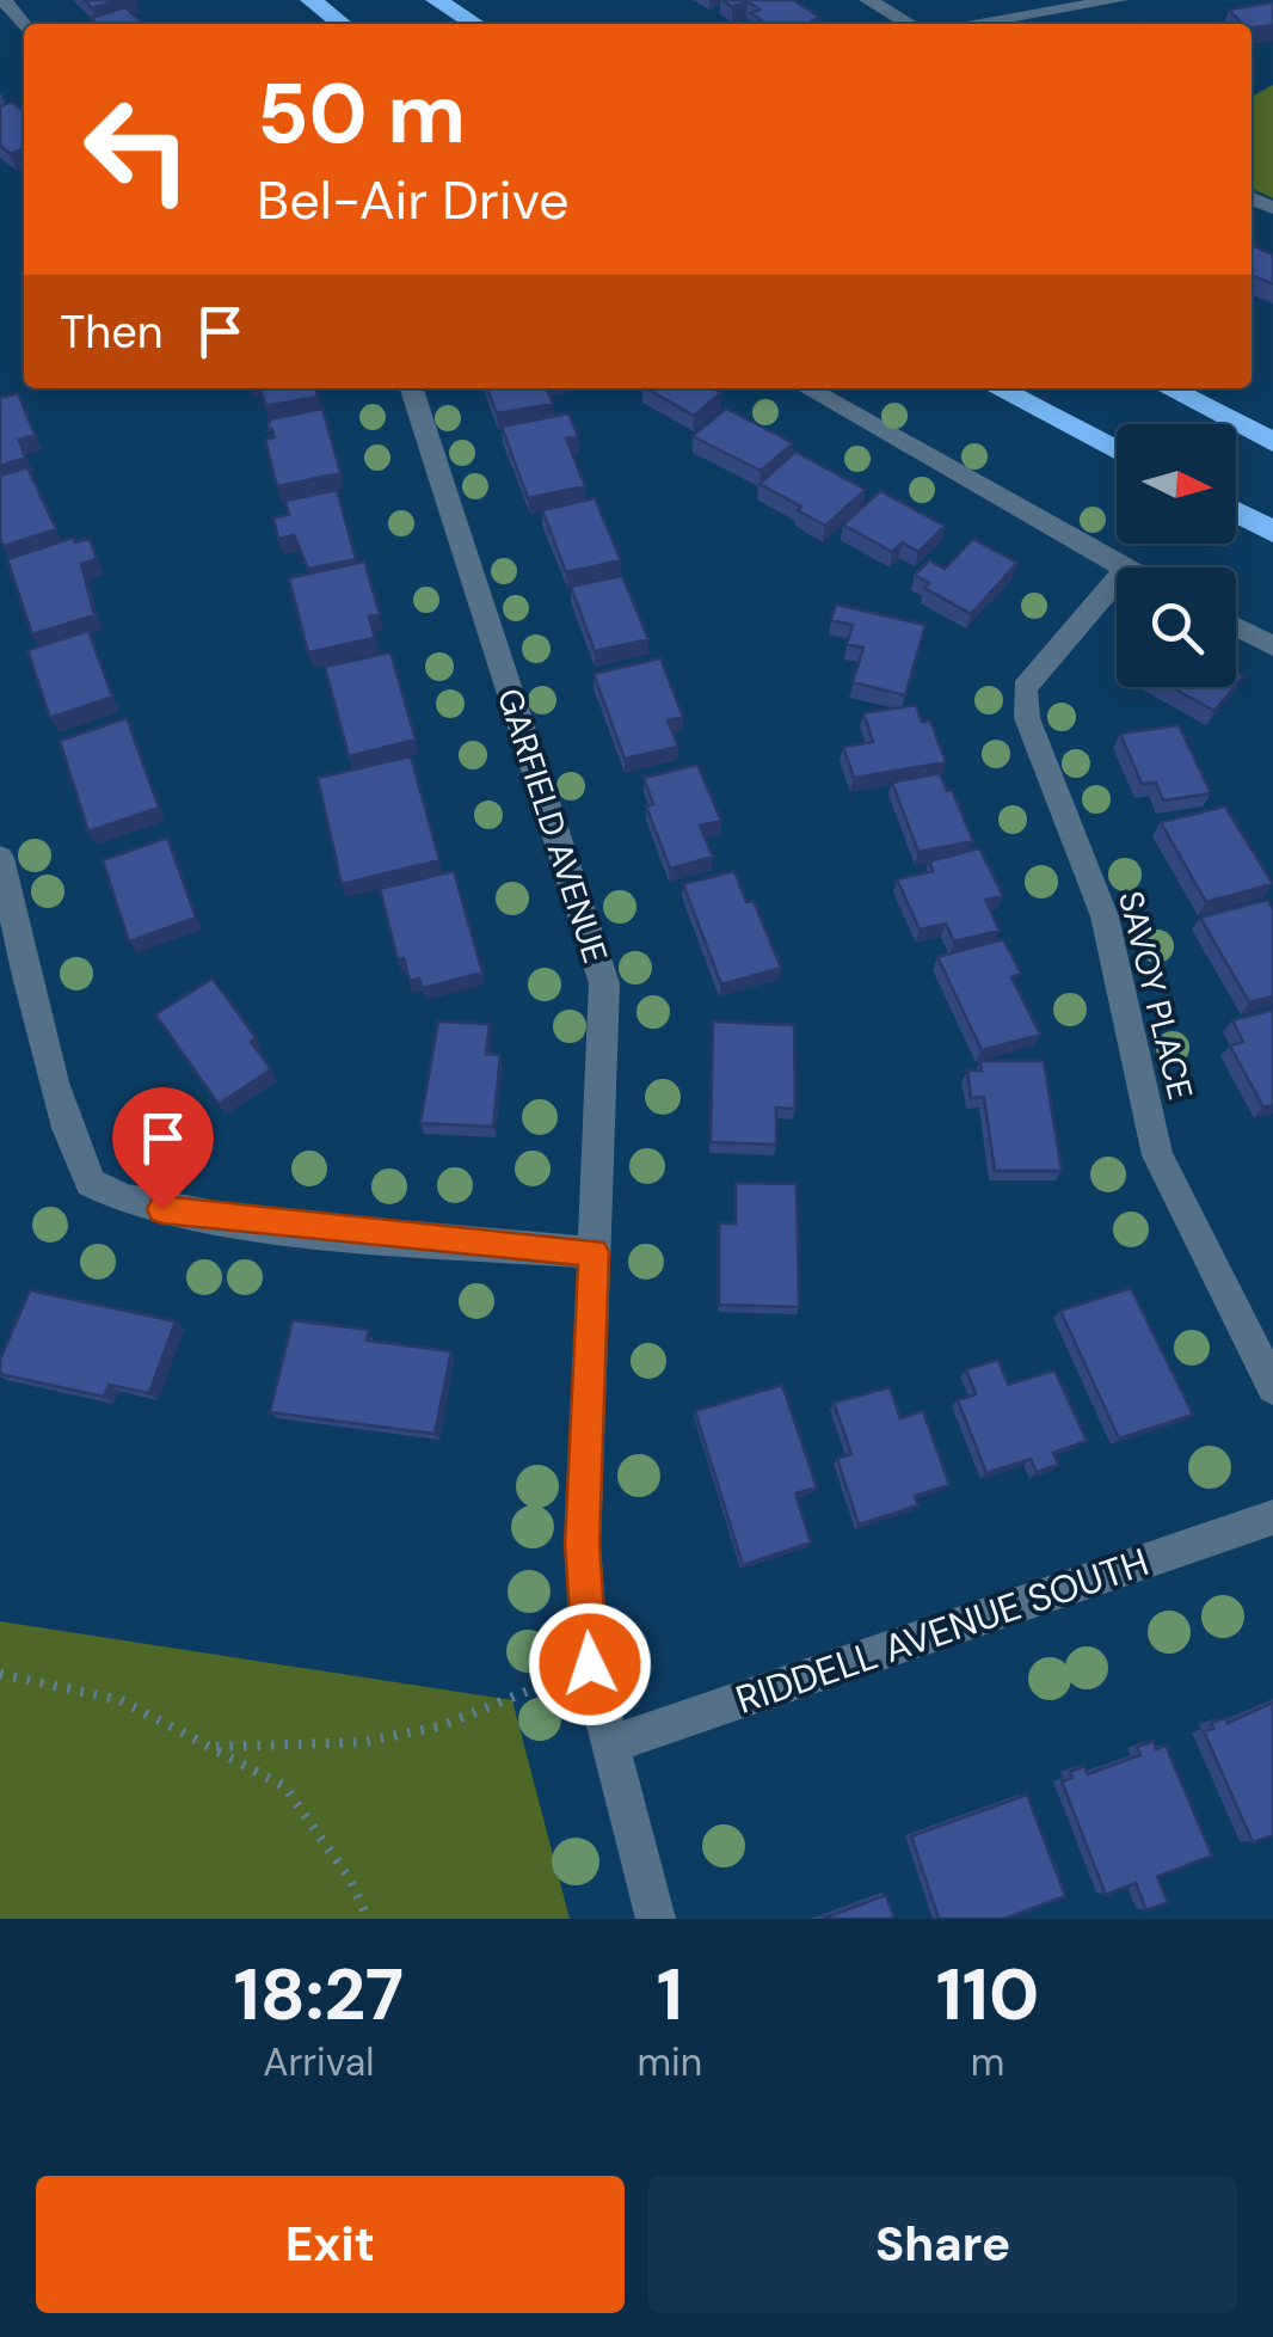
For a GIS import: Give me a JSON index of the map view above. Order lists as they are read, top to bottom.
{
  "streets": {
    "street": ["GARFIELD AVENUE", "SAVOY PLACE", "RIDDELL AVENUE SOUTH"]
  },
  "crossings": [
    ["GARFIELD AVENUE", "RIDDELL AVENUE SOUTH"]
  ],
  "north": "right",
  "page": {
    "turn": ["50 m", "Bel-Air Drive"],
    "then": "Then",
    "eta": [
      "18:27",
      "Arrival",
      "1",
      "min",
      "110",
      "m"
    ],
    "buttons": ["Exit", "Share"]
  }
}
